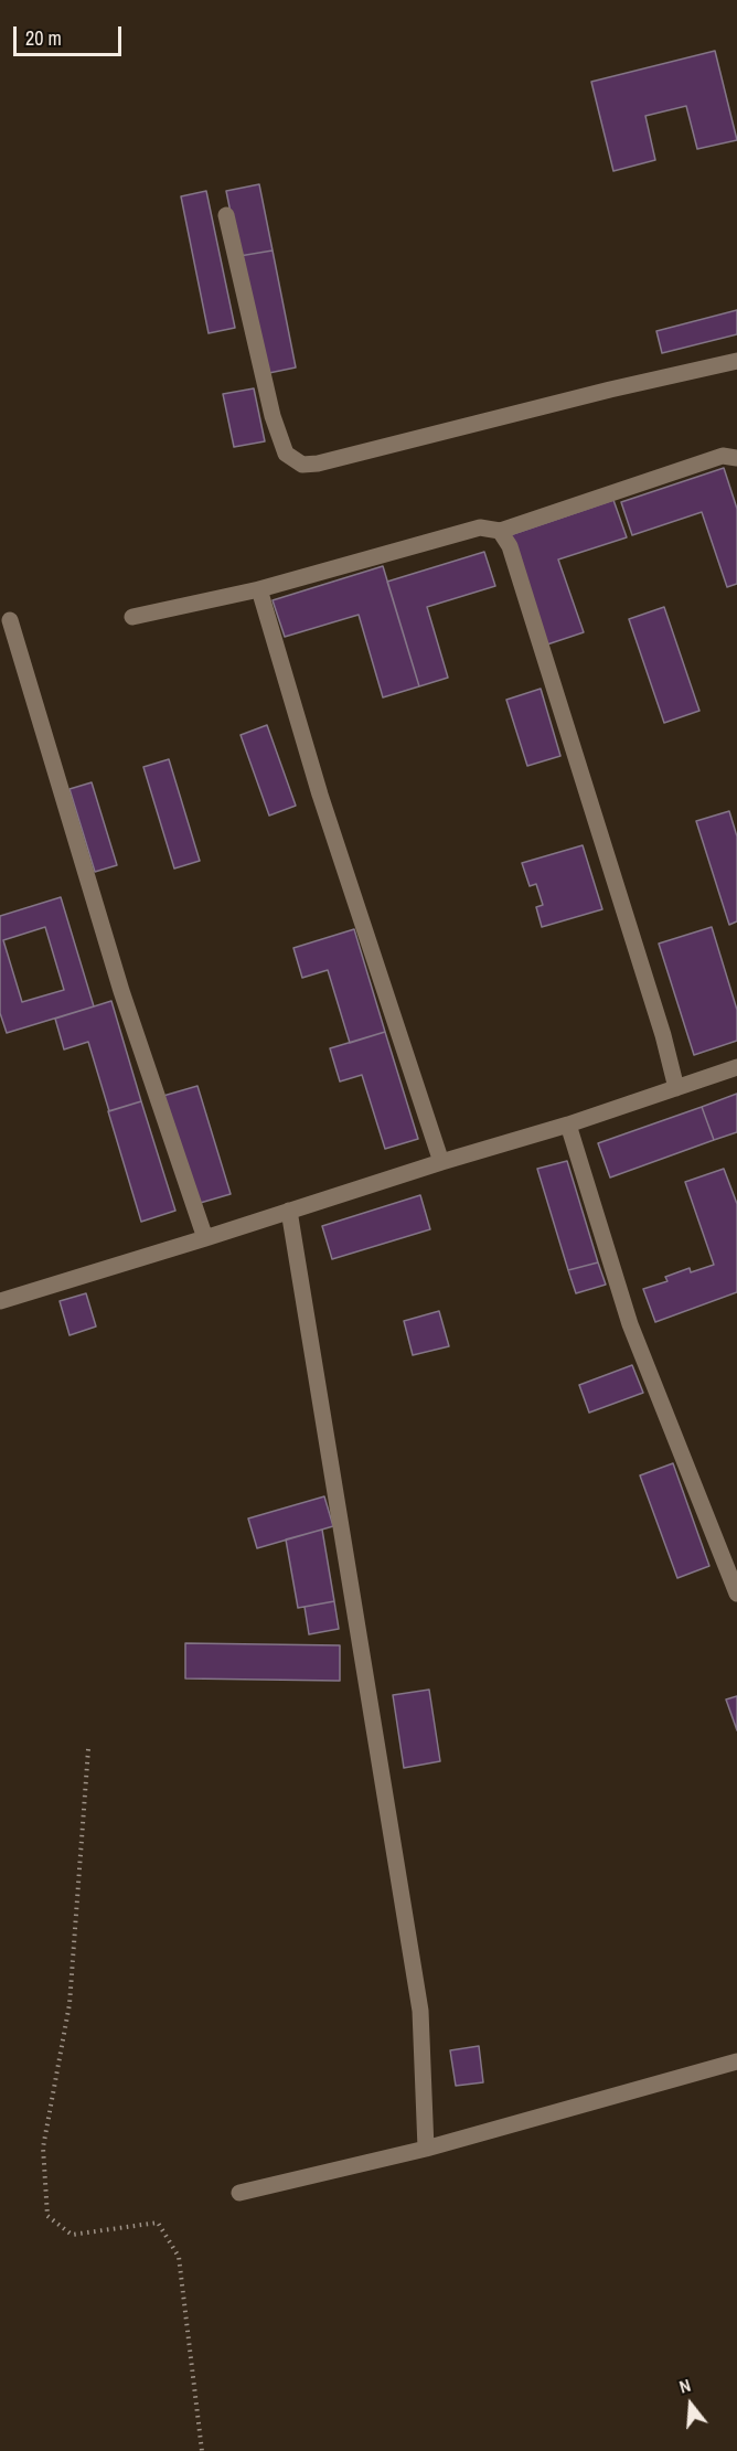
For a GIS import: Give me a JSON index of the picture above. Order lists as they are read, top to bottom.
{
  "scale_bar": "20 m",
  "north": "top"
}
